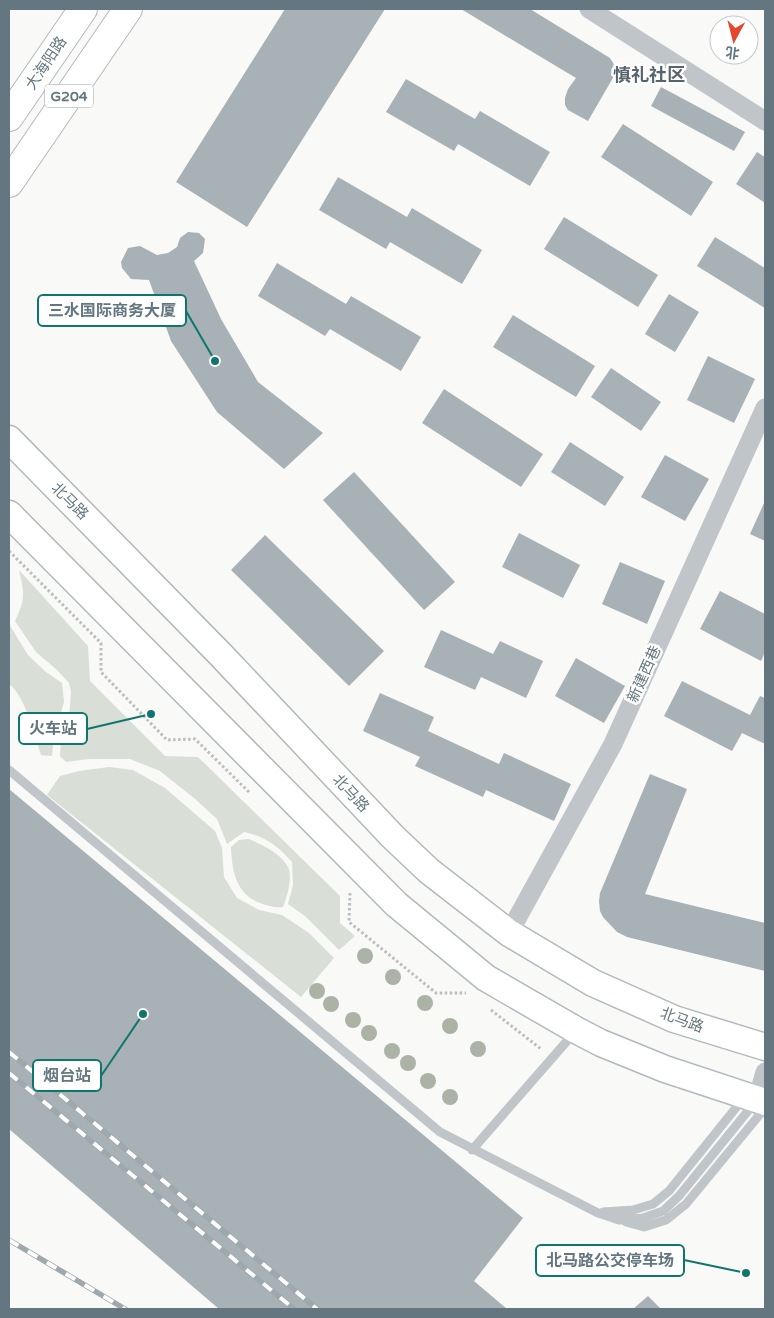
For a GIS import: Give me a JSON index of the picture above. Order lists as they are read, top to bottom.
{
  "streets": {
    "highway": ["大海阳路", "G204"],
    "main road": ["北马路"],
    "street": ["新建西巷"]
  },
  "crossings": [
    ["北马路", "新建西巷"]
  ],
  "districts": ["慎礼社区"],
  "places": [
    "三水国际商务大厦",
    "火车站",
    "烟台站",
    "北马路公交停车场"
  ],
  "north": "bottom"
}
